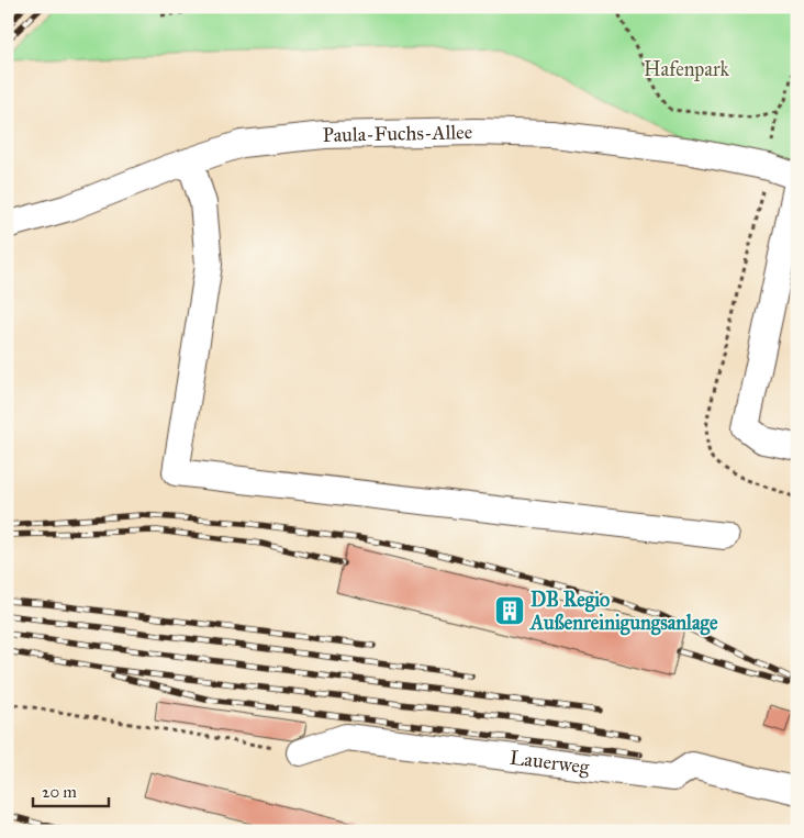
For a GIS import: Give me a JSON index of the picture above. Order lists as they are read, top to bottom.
{
  "streets": {
    "lane": ["Paula-Fuchs-Allee", "Lauerweg"]
  },
  "parks": ["Hafenpark"],
  "places": {
    "building": ["DB Regio Außenreinigungsanlage"]
  },
  "scale_bar": "20 m"
}
